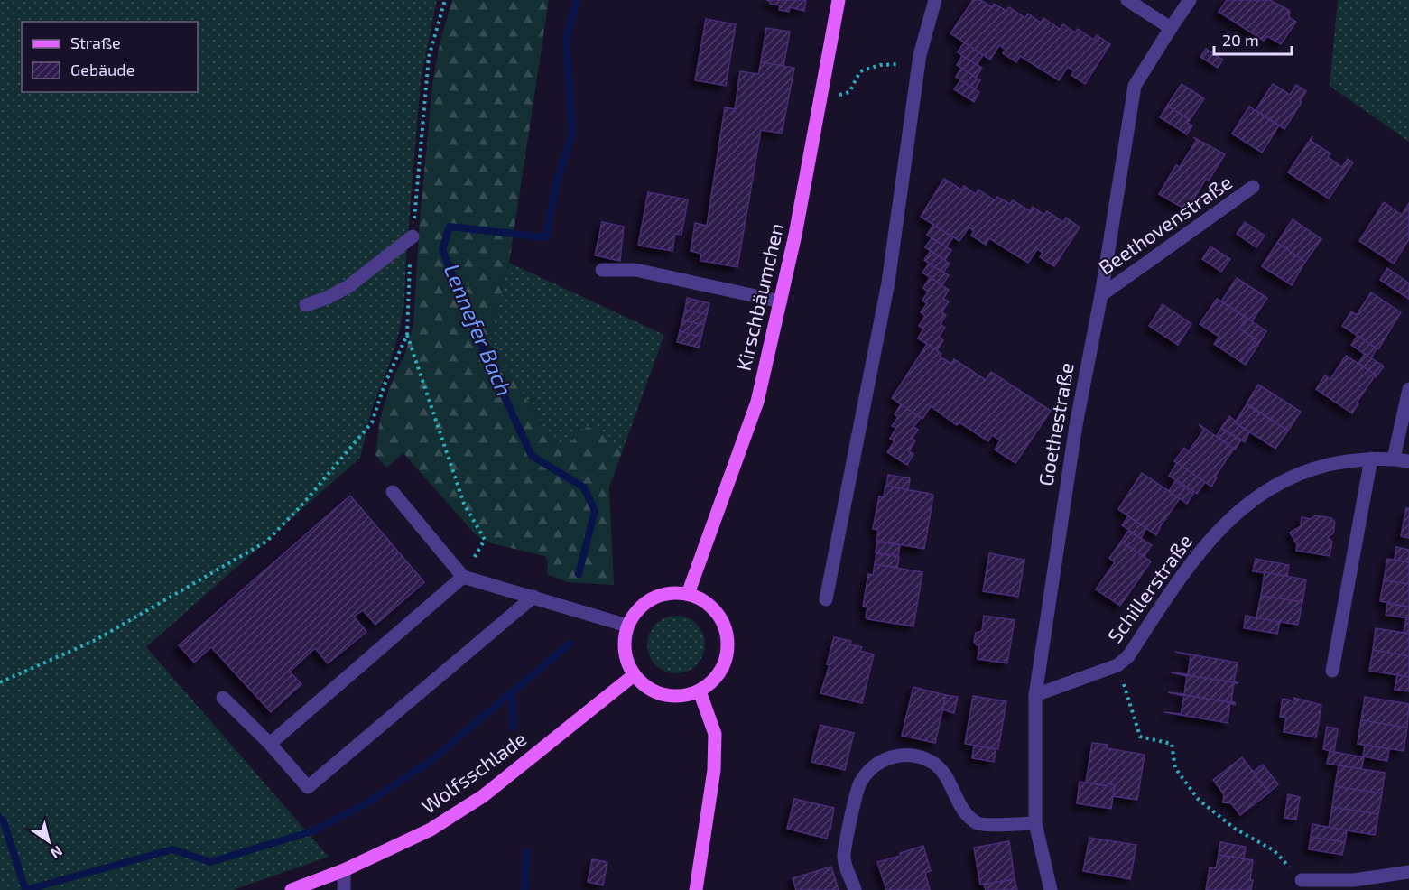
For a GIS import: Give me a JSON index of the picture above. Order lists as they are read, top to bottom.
{
  "streets": {
    "main road": ["Kirschbäumchen", "Wolfsschlade"],
    "street": ["Beethovenstraße", "Goethestraße", "Schillerstraße"]
  },
  "crossings": [
    ["Beethovenstraße", "Goethestraße"],
    ["Kirschbäumchen", "Wolfsschlade"],
    ["Goethestraße", "Schillerstraße"]
  ],
  "water": ["Lennefer Bach"],
  "legend": ["Straße", "Gebäude"],
  "scale_bar": "20 m",
  "north": "bottom right"
}
